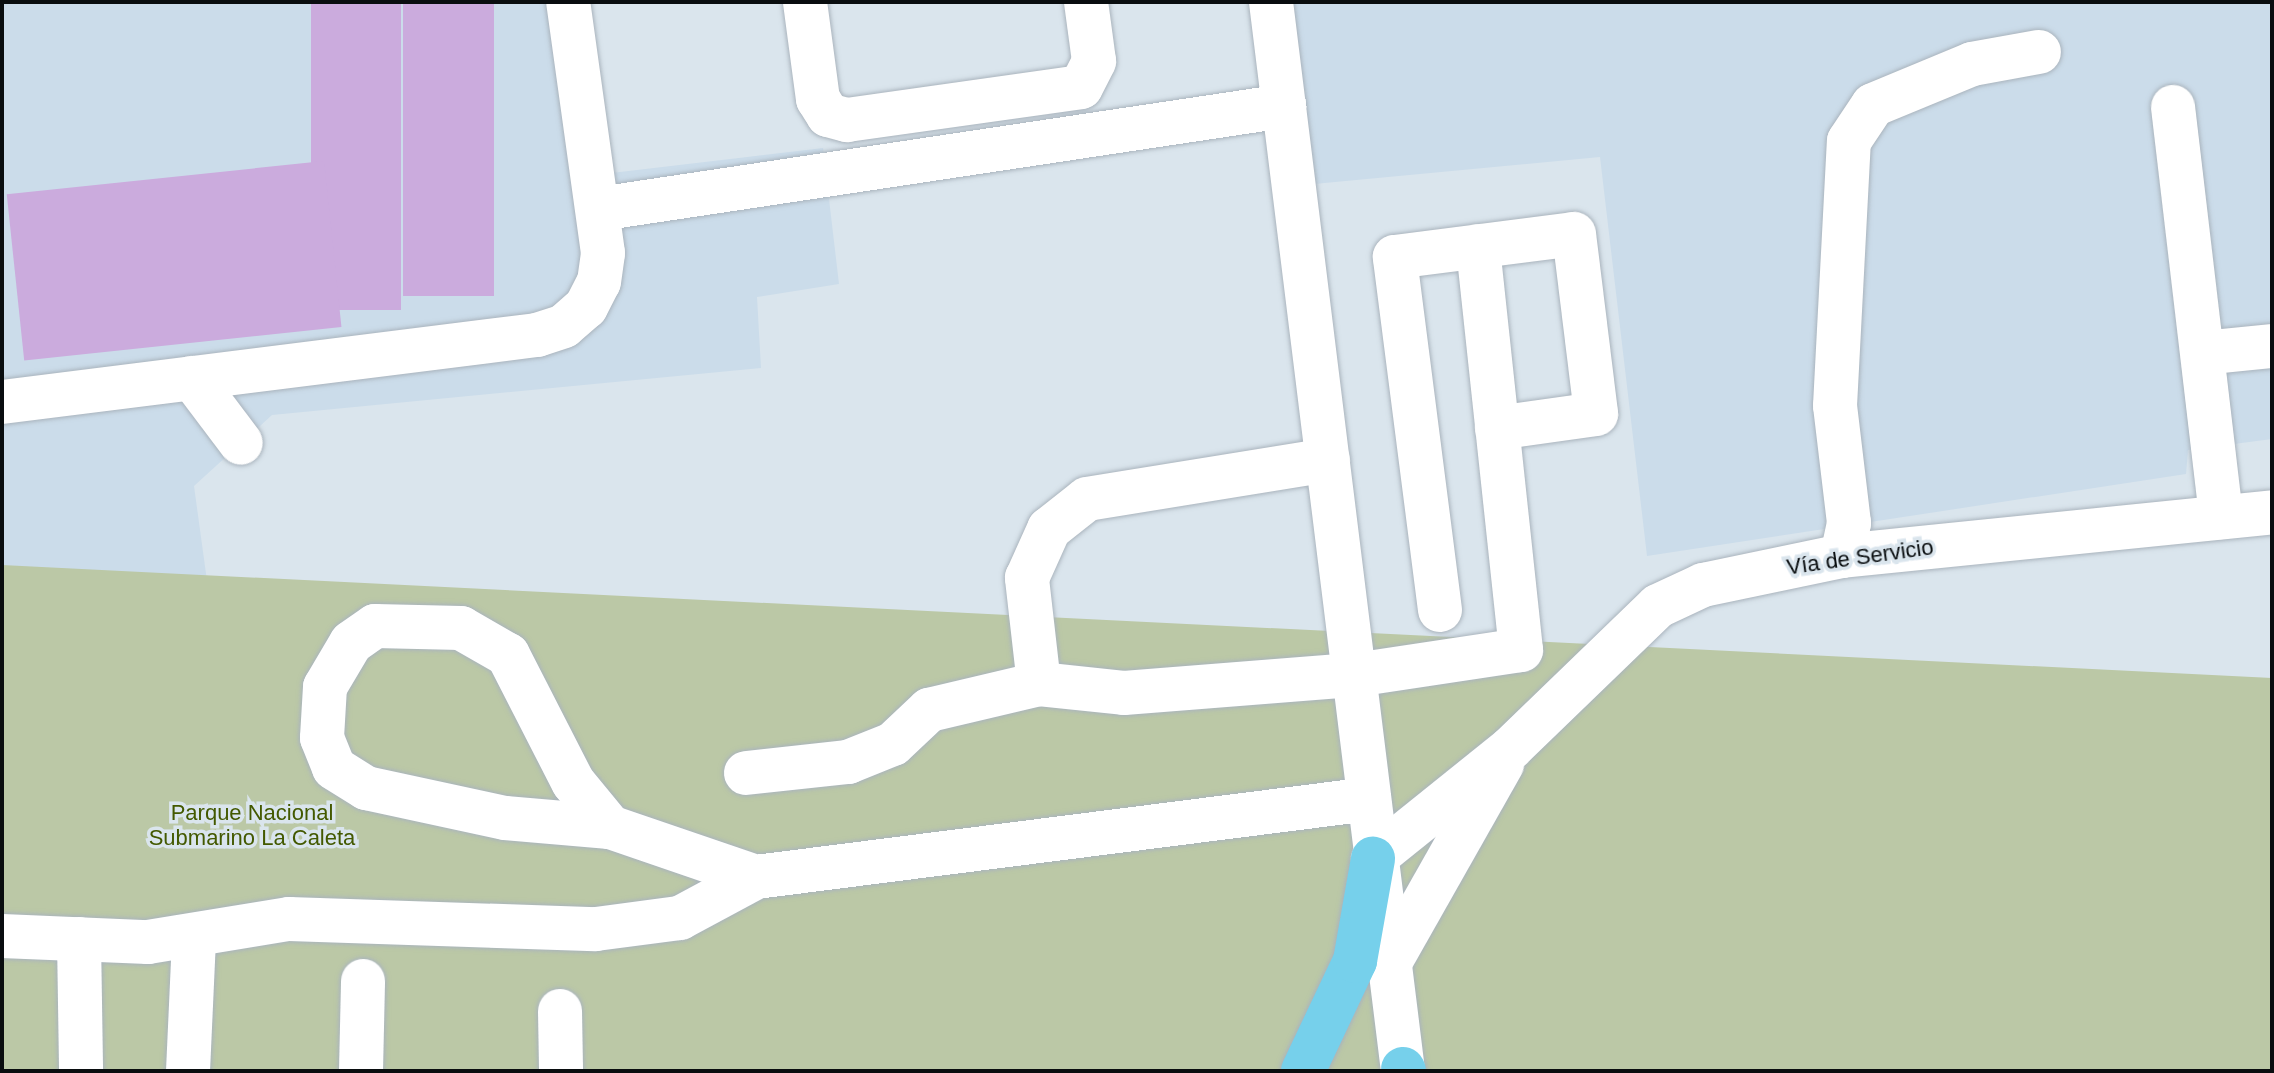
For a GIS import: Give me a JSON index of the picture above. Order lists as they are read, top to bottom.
{
  "streets": {
    "lane": ["Vía de Servicio"]
  },
  "parks": ["Parque Nacional Submarino La Caleta"]
}
